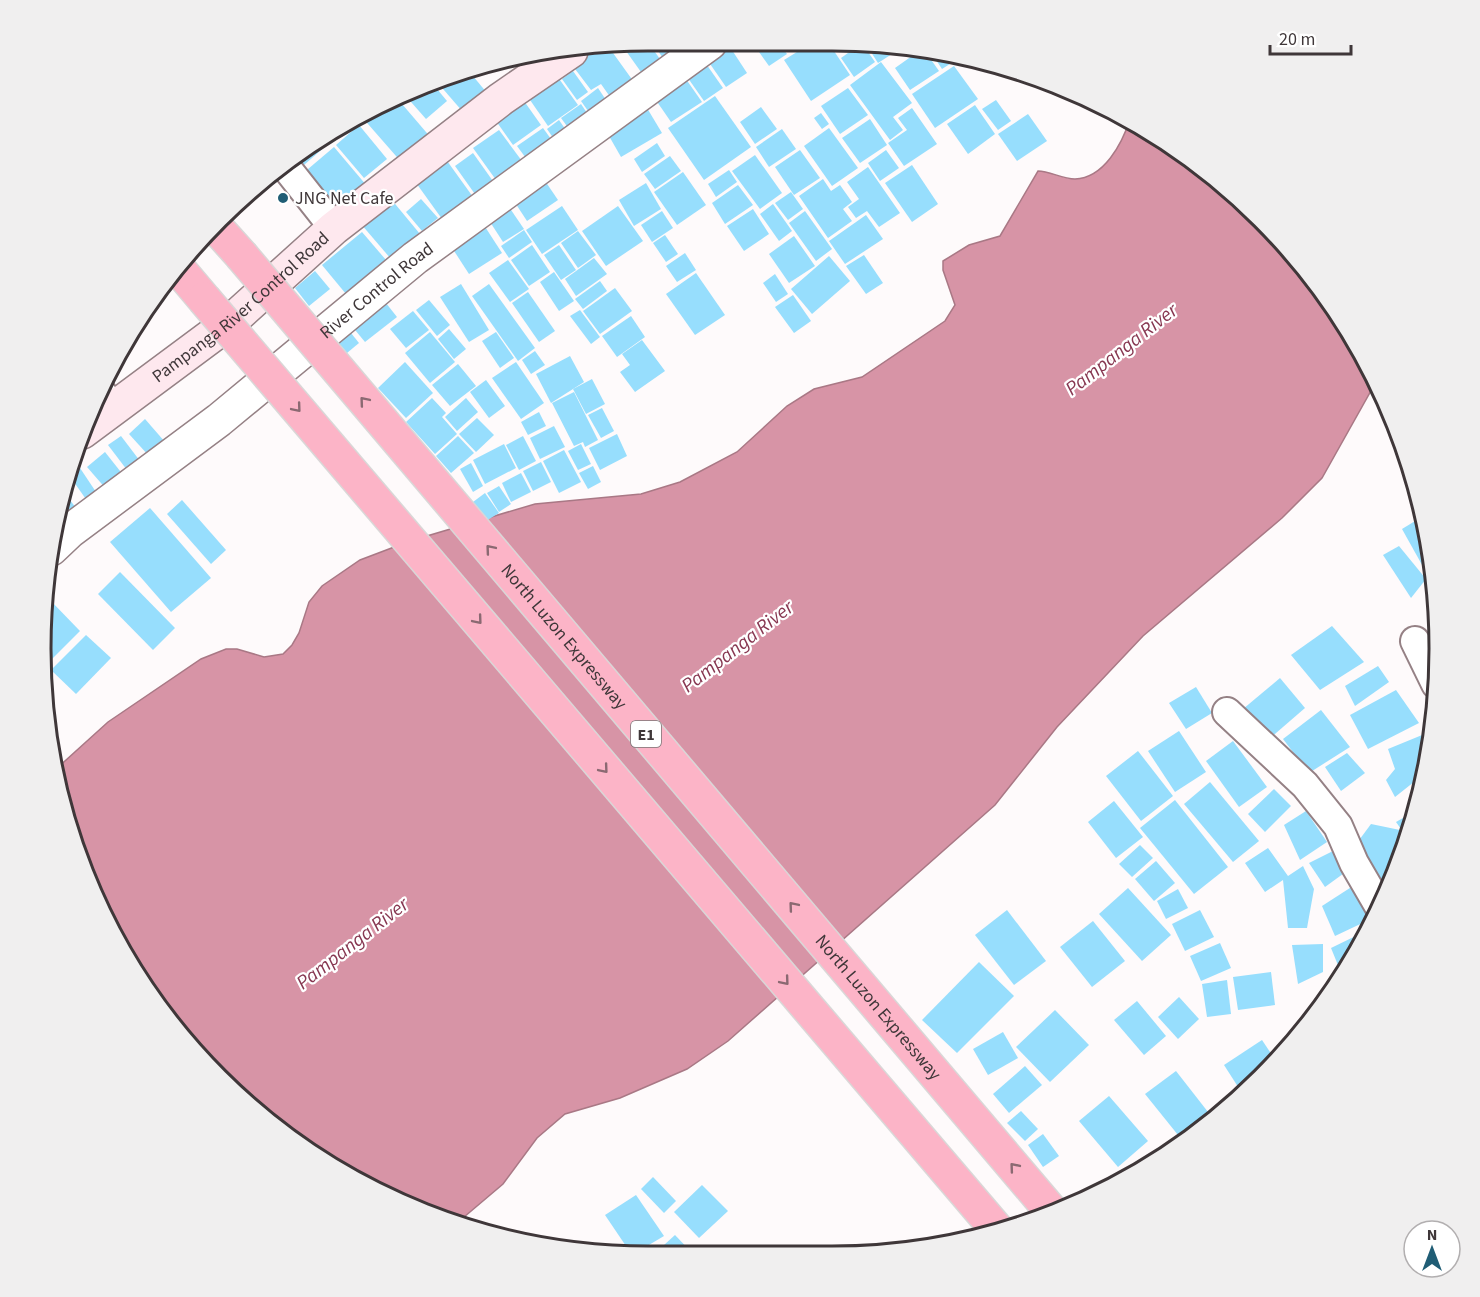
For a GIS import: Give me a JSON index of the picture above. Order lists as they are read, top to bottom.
{
  "streets": {
    "highway": ["North Luzon Expressway", "E1"],
    "main road": ["Pampanga River Control Road"],
    "street": ["River Control Road"]
  },
  "water": ["Pampanga River"],
  "places": ["JNG Net Cafe"],
  "scale_bar": "20 m",
  "north": "top"
}
